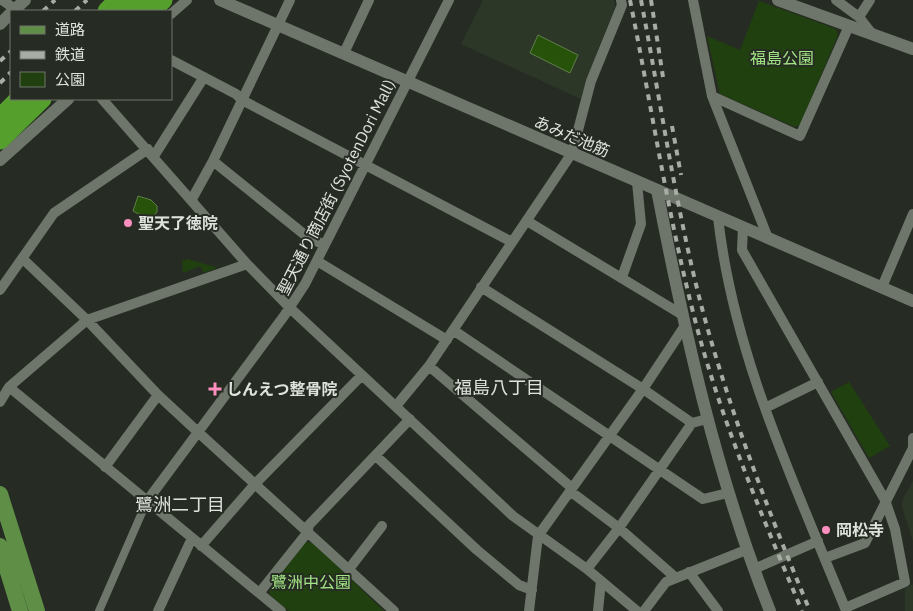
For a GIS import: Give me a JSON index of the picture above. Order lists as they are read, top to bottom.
{
  "streets": {
    "street": ["あみだ池筋", "聖天通り商店街 (SyotenDori Mall)"]
  },
  "crossings": [
    ["あみだ池筋", "聖天通り商店街 (SyotenDori Mall)"]
  ],
  "districts": ["福島八丁目", "鷺洲二丁目"],
  "parks": ["福島公園", "鷺洲中公園"],
  "places": {
    "other": ["聖天了徳院", "岡松寺"],
    "health": ["しんえつ整骨院"]
  },
  "legend": ["道路", "鉄道", "公園"]
}
